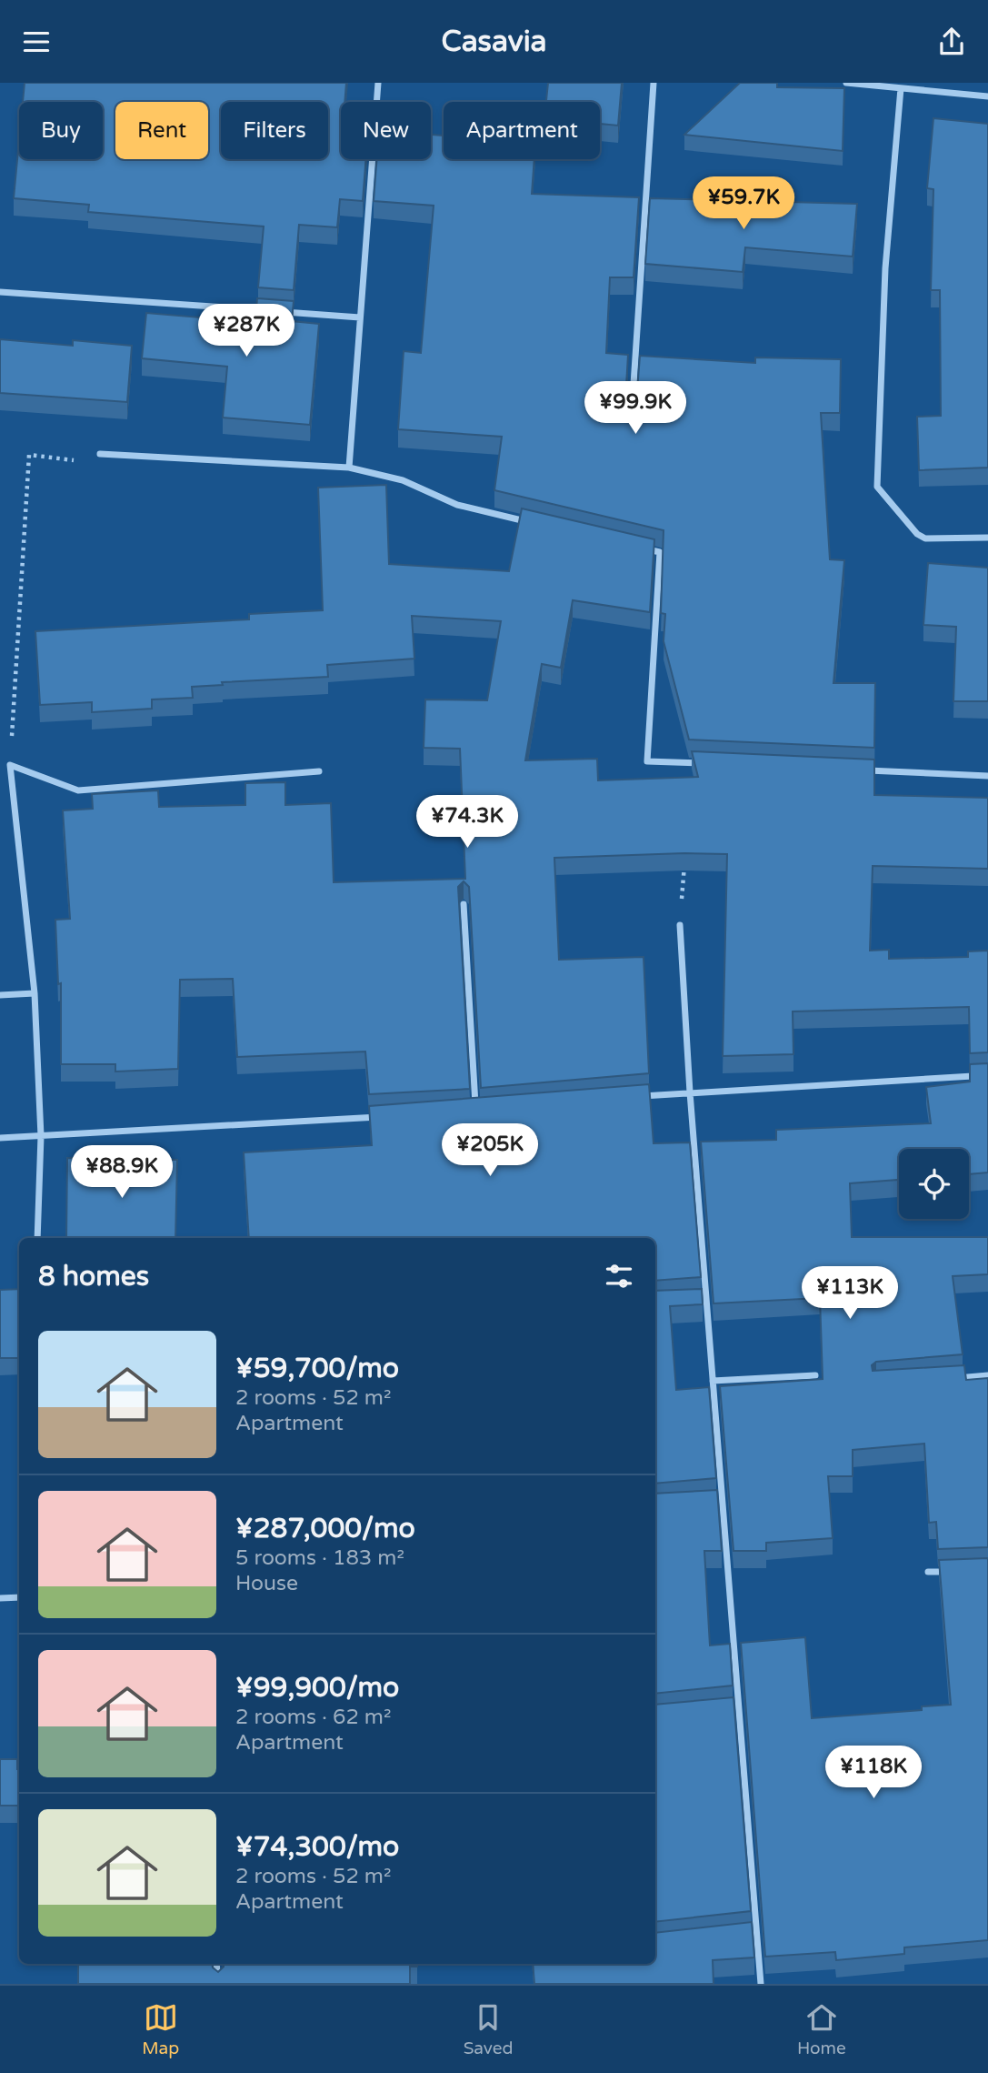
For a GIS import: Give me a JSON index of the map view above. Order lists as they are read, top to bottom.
{
  "page": {
    "header": "Casavia",
    "chip": [
      "Buy",
      "Rent",
      "Filters",
      "New",
      "Apartment"
    ],
    "price": [
      "¥59.7K",
      "¥287K",
      "¥99.9K",
      "¥74.3K",
      "¥205K",
      "¥88.9K",
      "¥113K",
      "¥118K"
    ],
    "heading": "8 homes",
    "list": [
      {
        "name": "¥59,700/mo",
        "note": "2 rooms · 52 m² · Apartment"
      },
      {
        "name": "¥287,000/mo",
        "note": "5 rooms · 183 m² · House"
      },
      {
        "name": "¥99,900/mo",
        "note": "2 rooms · 62 m² · Apartment"
      },
      {
        "name": "¥74,300/mo",
        "note": "2 rooms · 52 m² · Apartment"
      }
    ],
    "tabs": ["Map", "Saved", "Home"]
  }
}
